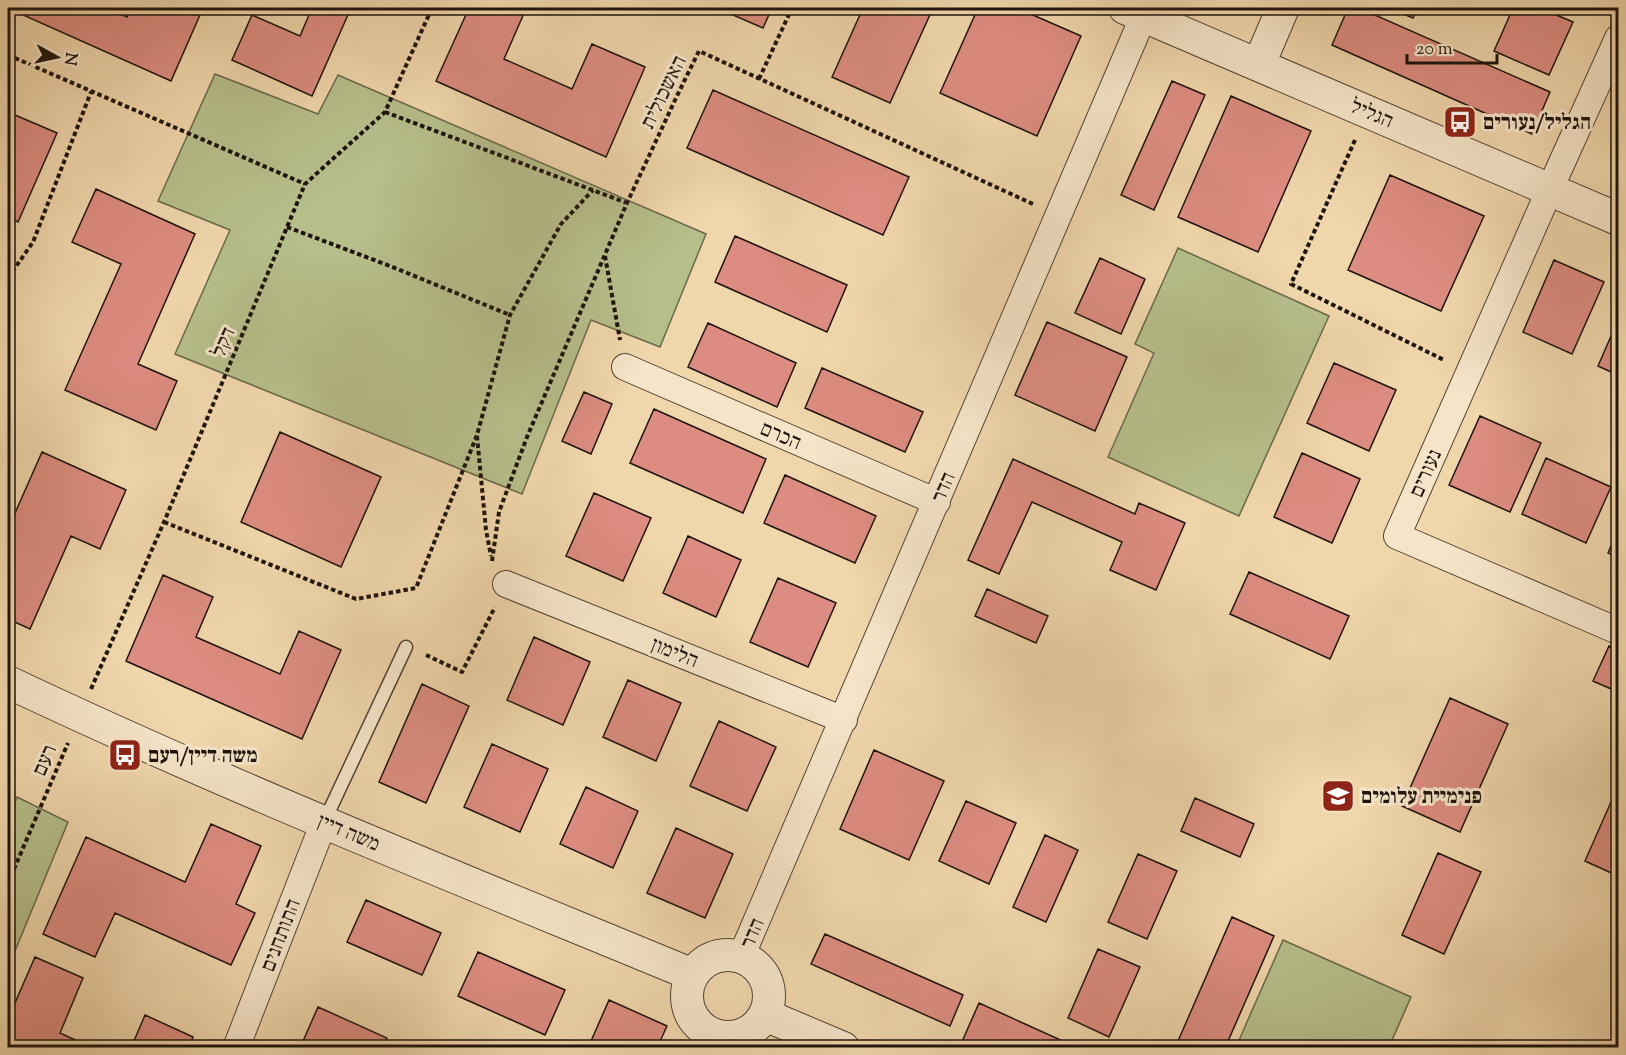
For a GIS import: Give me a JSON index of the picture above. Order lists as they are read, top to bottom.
{
  "streets": {
    "street": [
      "הגליל",
      "הכרם",
      "נעורים",
      "הדר",
      "הלימון",
      "משה דיין",
      "התותחנים"
    ],
    "path": ["האשכולית", "דקל", "רעם"]
  },
  "crossings": [
    ["האשכולית", "הדר"],
    ["הגליל", "נעורים"],
    ["הגליל", "הדר"],
    ["דקל", "רעם"],
    ["דקל", "משה דיין"],
    ["הכרם", "הדר"],
    ["הדר", "הלימון"],
    ["הדר", "משה דיין"],
    ["רעם", "משה דיין"],
    ["משה דיין", "התותחנים"]
  ],
  "places": {
    "bus stop": ["הגליל/נעורים", "משה דיין/רעם"],
    "school or university": ["פנימיית עלומים"]
  },
  "scale_bar": "20 m",
  "north": "right"
}
